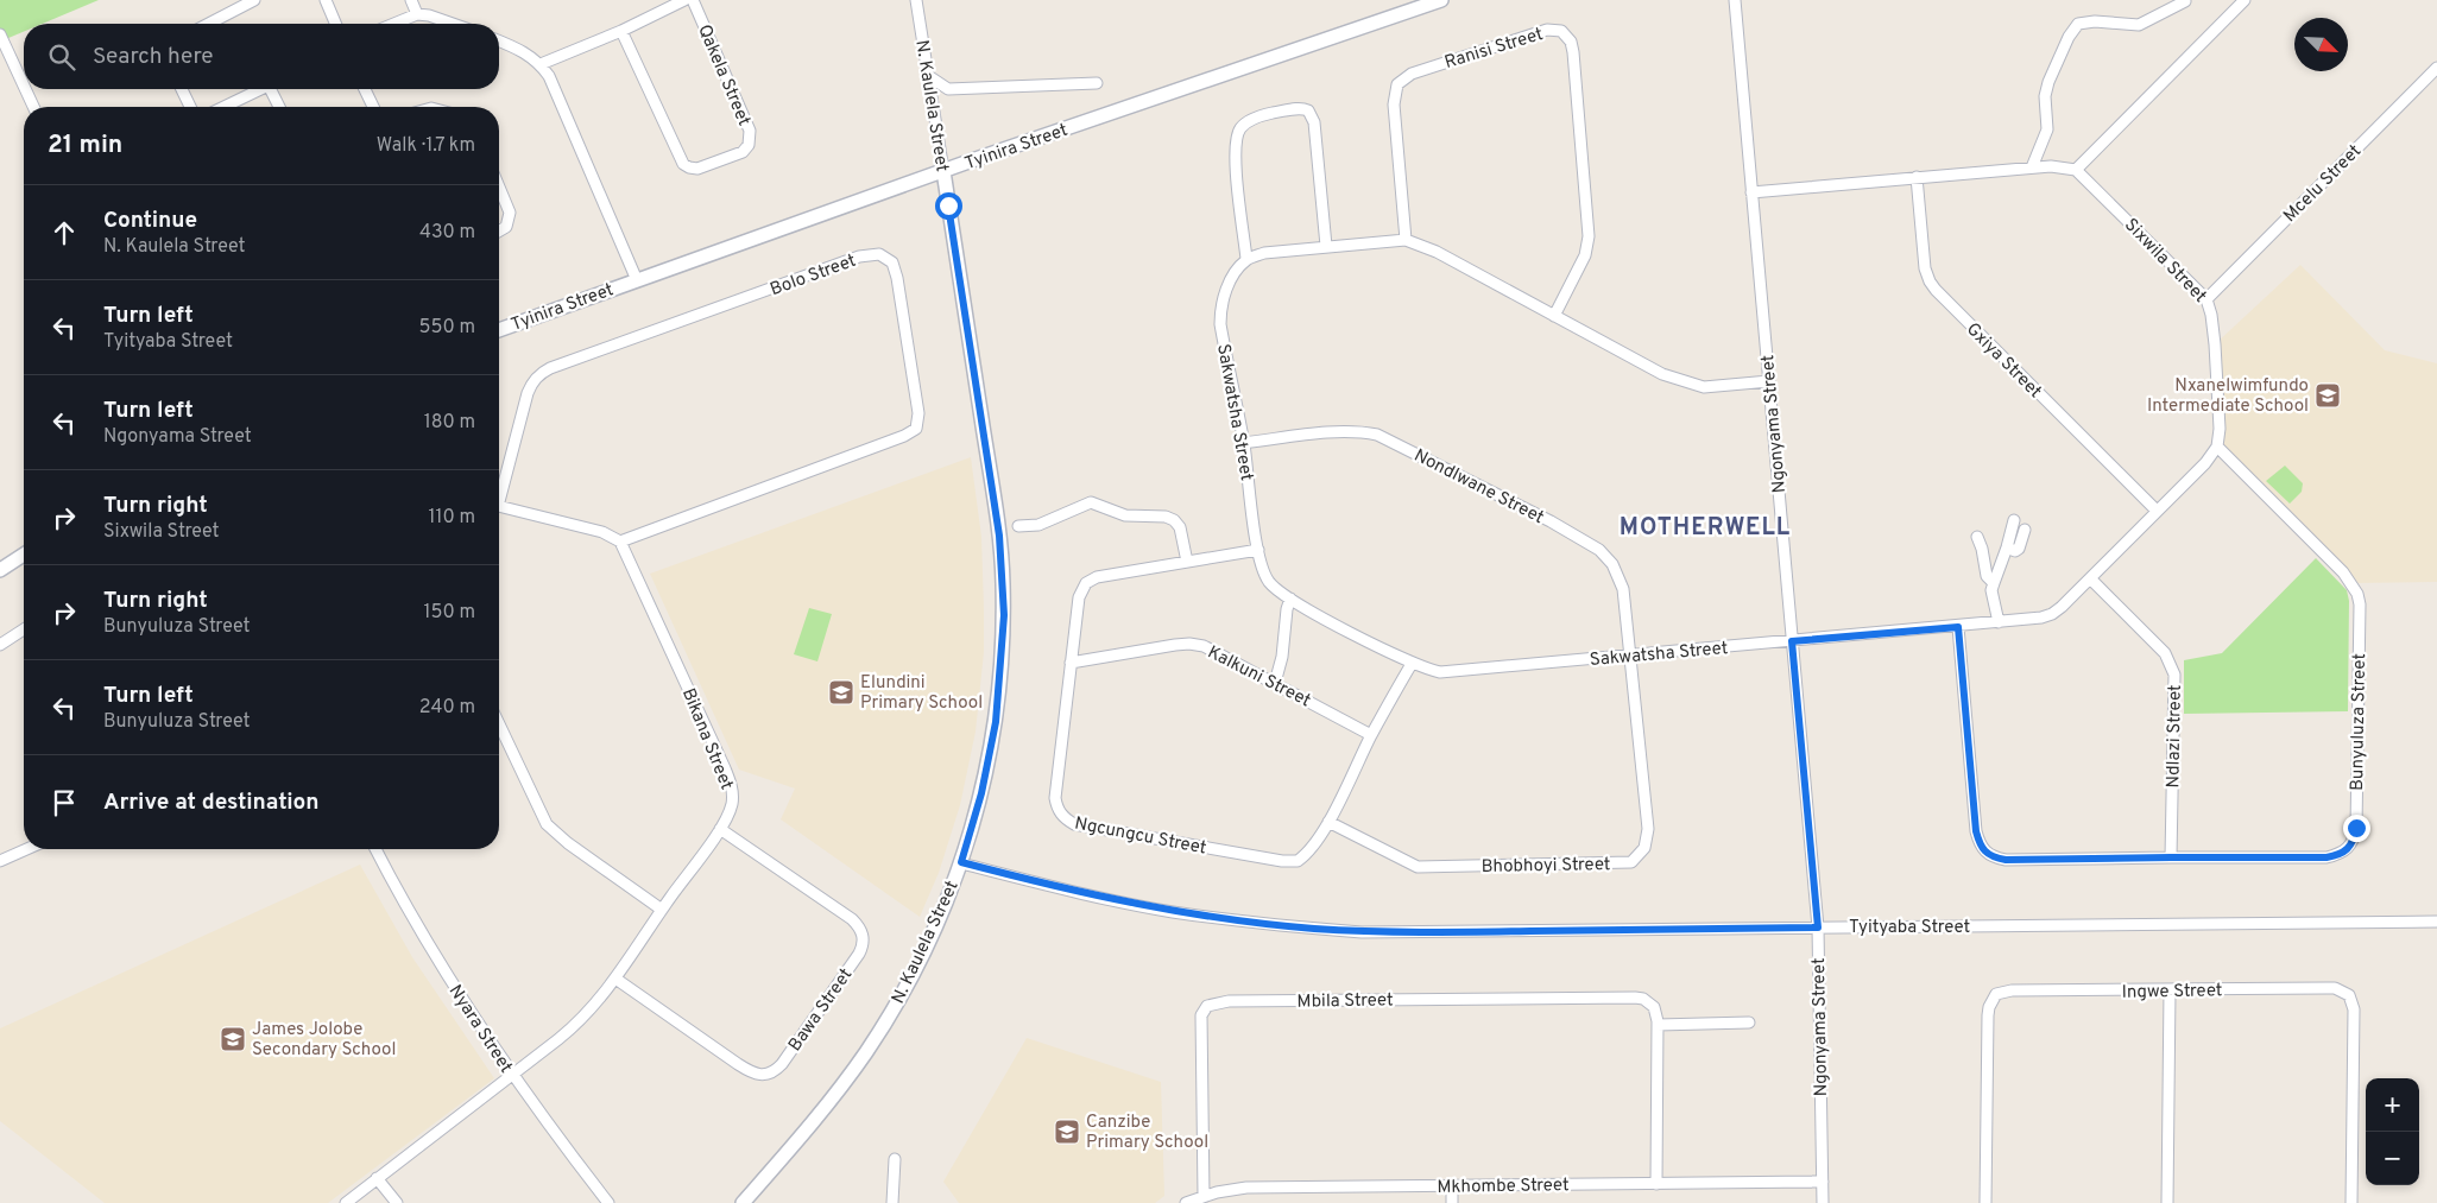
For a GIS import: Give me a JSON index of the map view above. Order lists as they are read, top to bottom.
{
  "streets": {
    "street": [
      "Ranisi Street",
      "Qakela Street",
      "N. Kaulela Street",
      "Tyinira Street",
      "Mcelu Street",
      "Sixwila Street",
      "Bolo Street",
      "Gxiya Street",
      "Sakwatsha Street",
      "Ngonyama Street",
      "Nondlwane Street",
      "Kalkuni Street",
      "Bunyuluza Street",
      "Ndlazi Street",
      "Bikana Street",
      "Ngcungcu Street",
      "Bhobhoyi Street",
      "Tyityaba Street",
      "Ingwe Street",
      "Mbila Street",
      "Bawa Street",
      "Nyara Street",
      "Mkhombe Street"
    ]
  },
  "crossings": [
    ["N. Kaulela Street", "Tyinira Street"],
    ["N. Kaulela Street", "Tyityaba Street"],
    ["Mcelu Street", "Sixwila Street"],
    ["Sixwila Street", "Bunyuluza Street"],
    ["Bolo Street", "Bikana Street"],
    ["Sakwatsha Street", "Ngonyama Street"],
    ["Sakwatsha Street", "Nondlwane Street"],
    ["Sakwatsha Street", "Ngcungcu Street"],
    ["Sakwatsha Street", "Bhobhoyi Street"],
    ["Ngonyama Street", "Tyityaba Street"],
    ["Ngonyama Street", "Mkhombe Street"],
    ["Nondlwane Street", "Bhobhoyi Street"],
    ["Kalkuni Street", "Ngcungcu Street"],
    ["Bunyuluza Street", "Ndlazi Street"],
    ["Bikana Street", "Bawa Street"],
    ["Bikana Street", "Nyara Street"],
    ["Ngcungcu Street", "Bhobhoyi Street"],
    ["Mbila Street", "Mkhombe Street"]
  ],
  "districts": ["MOTHERWELL"],
  "places": {
    "school or university": [
      "Nxanelwimfundo Intermediate School",
      "Elundini Primary School",
      "James Jolobe Secondary School",
      "Canzibe Primary School"
    ]
  },
  "north": "bottom right",
  "page": {
    "search": "Search here",
    "heading": ["21 min", "Walk · 1.7 km"],
    "list": [
      ["Continue", "N. Kaulela Street", "430 m"],
      ["Turn left", "Tyityaba Street", "550 m"],
      ["Turn left", "Ngonyama Street", "180 m"],
      ["Turn right", "Sixwila Street", "110 m"],
      ["Turn right", "Bunyuluza Street", "150 m"],
      ["Turn left", "Bunyuluza Street", "240 m"],
      "Arrive at destination"
    ],
    "map_buttons": ["+", "−"]
  }
}
